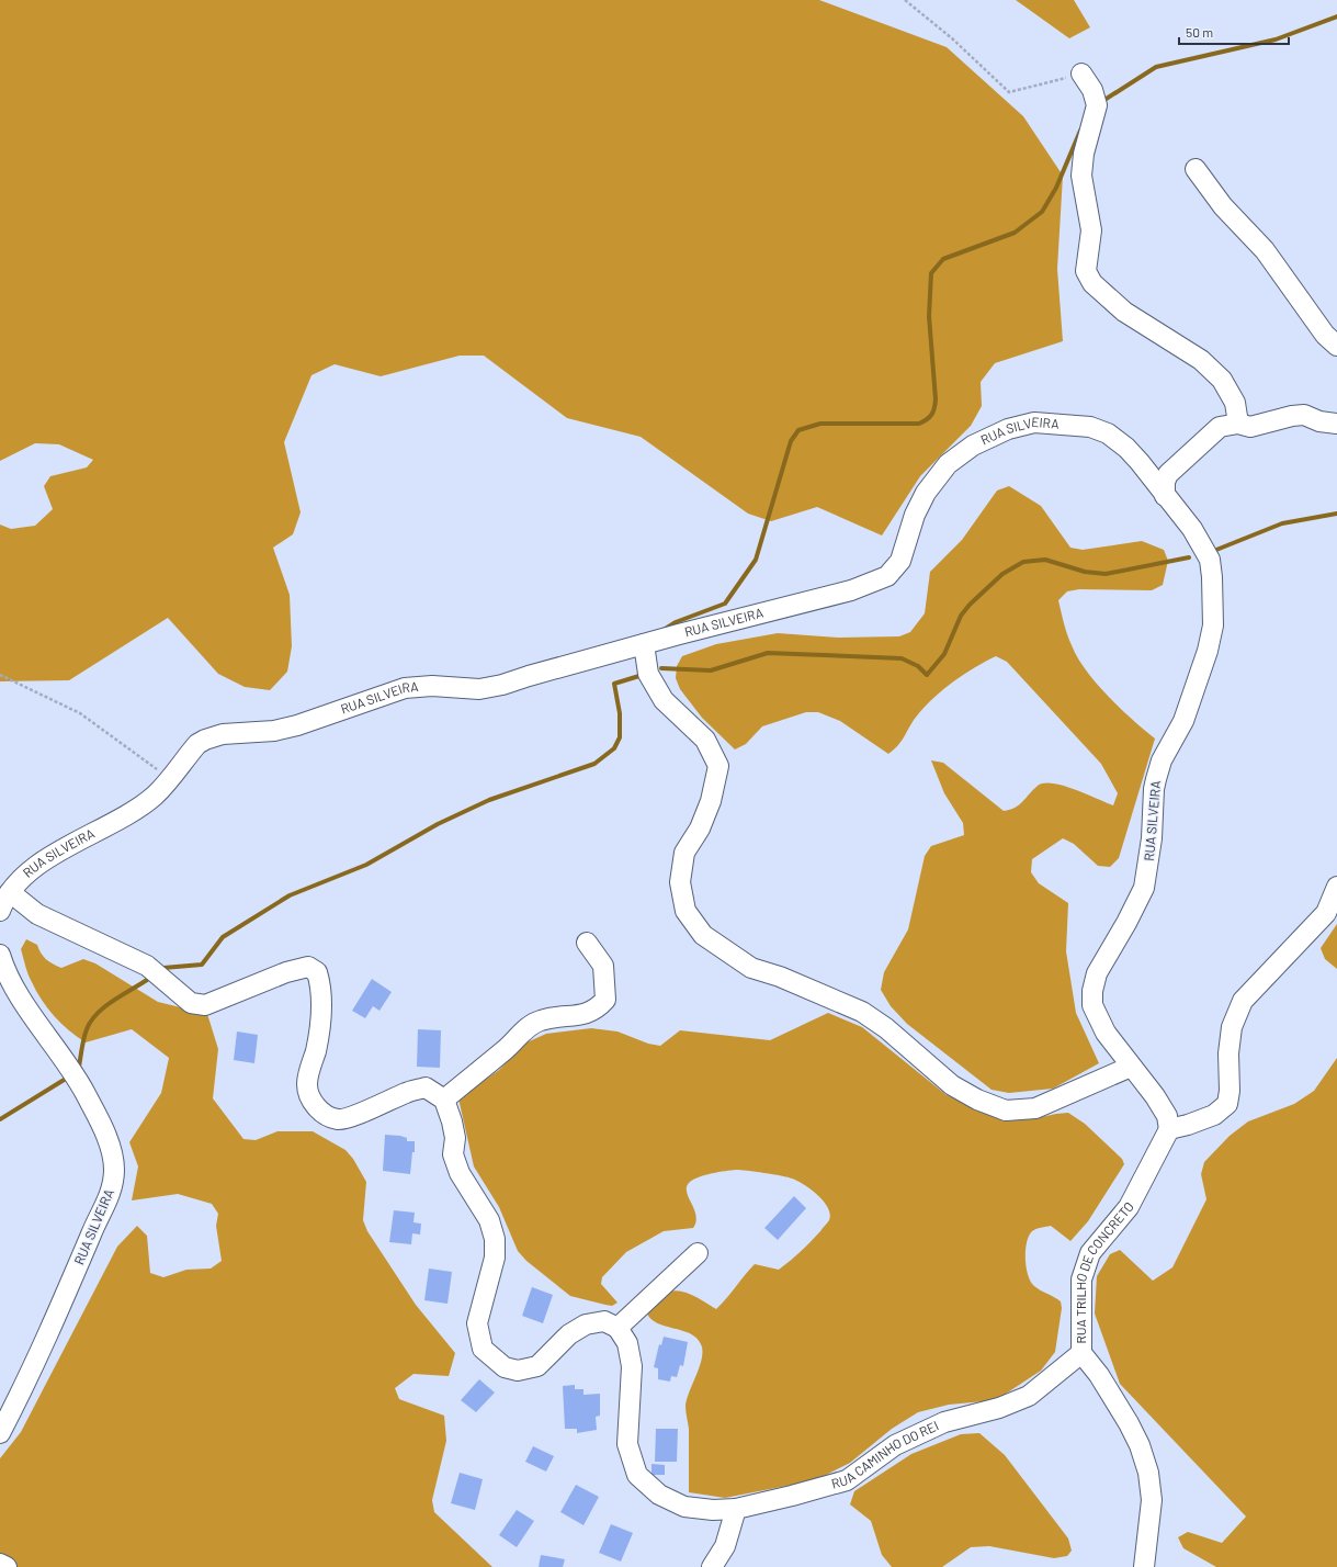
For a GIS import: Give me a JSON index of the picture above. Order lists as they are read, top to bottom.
{
  "streets": {
    "street": ["RUA SILVEIRA", "RUA TRILHO DE CONCRETO", "RUA CAMINHO DO REI"]
  },
  "crossings": [
    ["RUA SILVEIRA", "RUA TRILHO DE CONCRETO"],
    ["RUA TRILHO DE CONCRETO", "RUA CAMINHO DO REI"]
  ],
  "scale_bar": "50 m"
}
